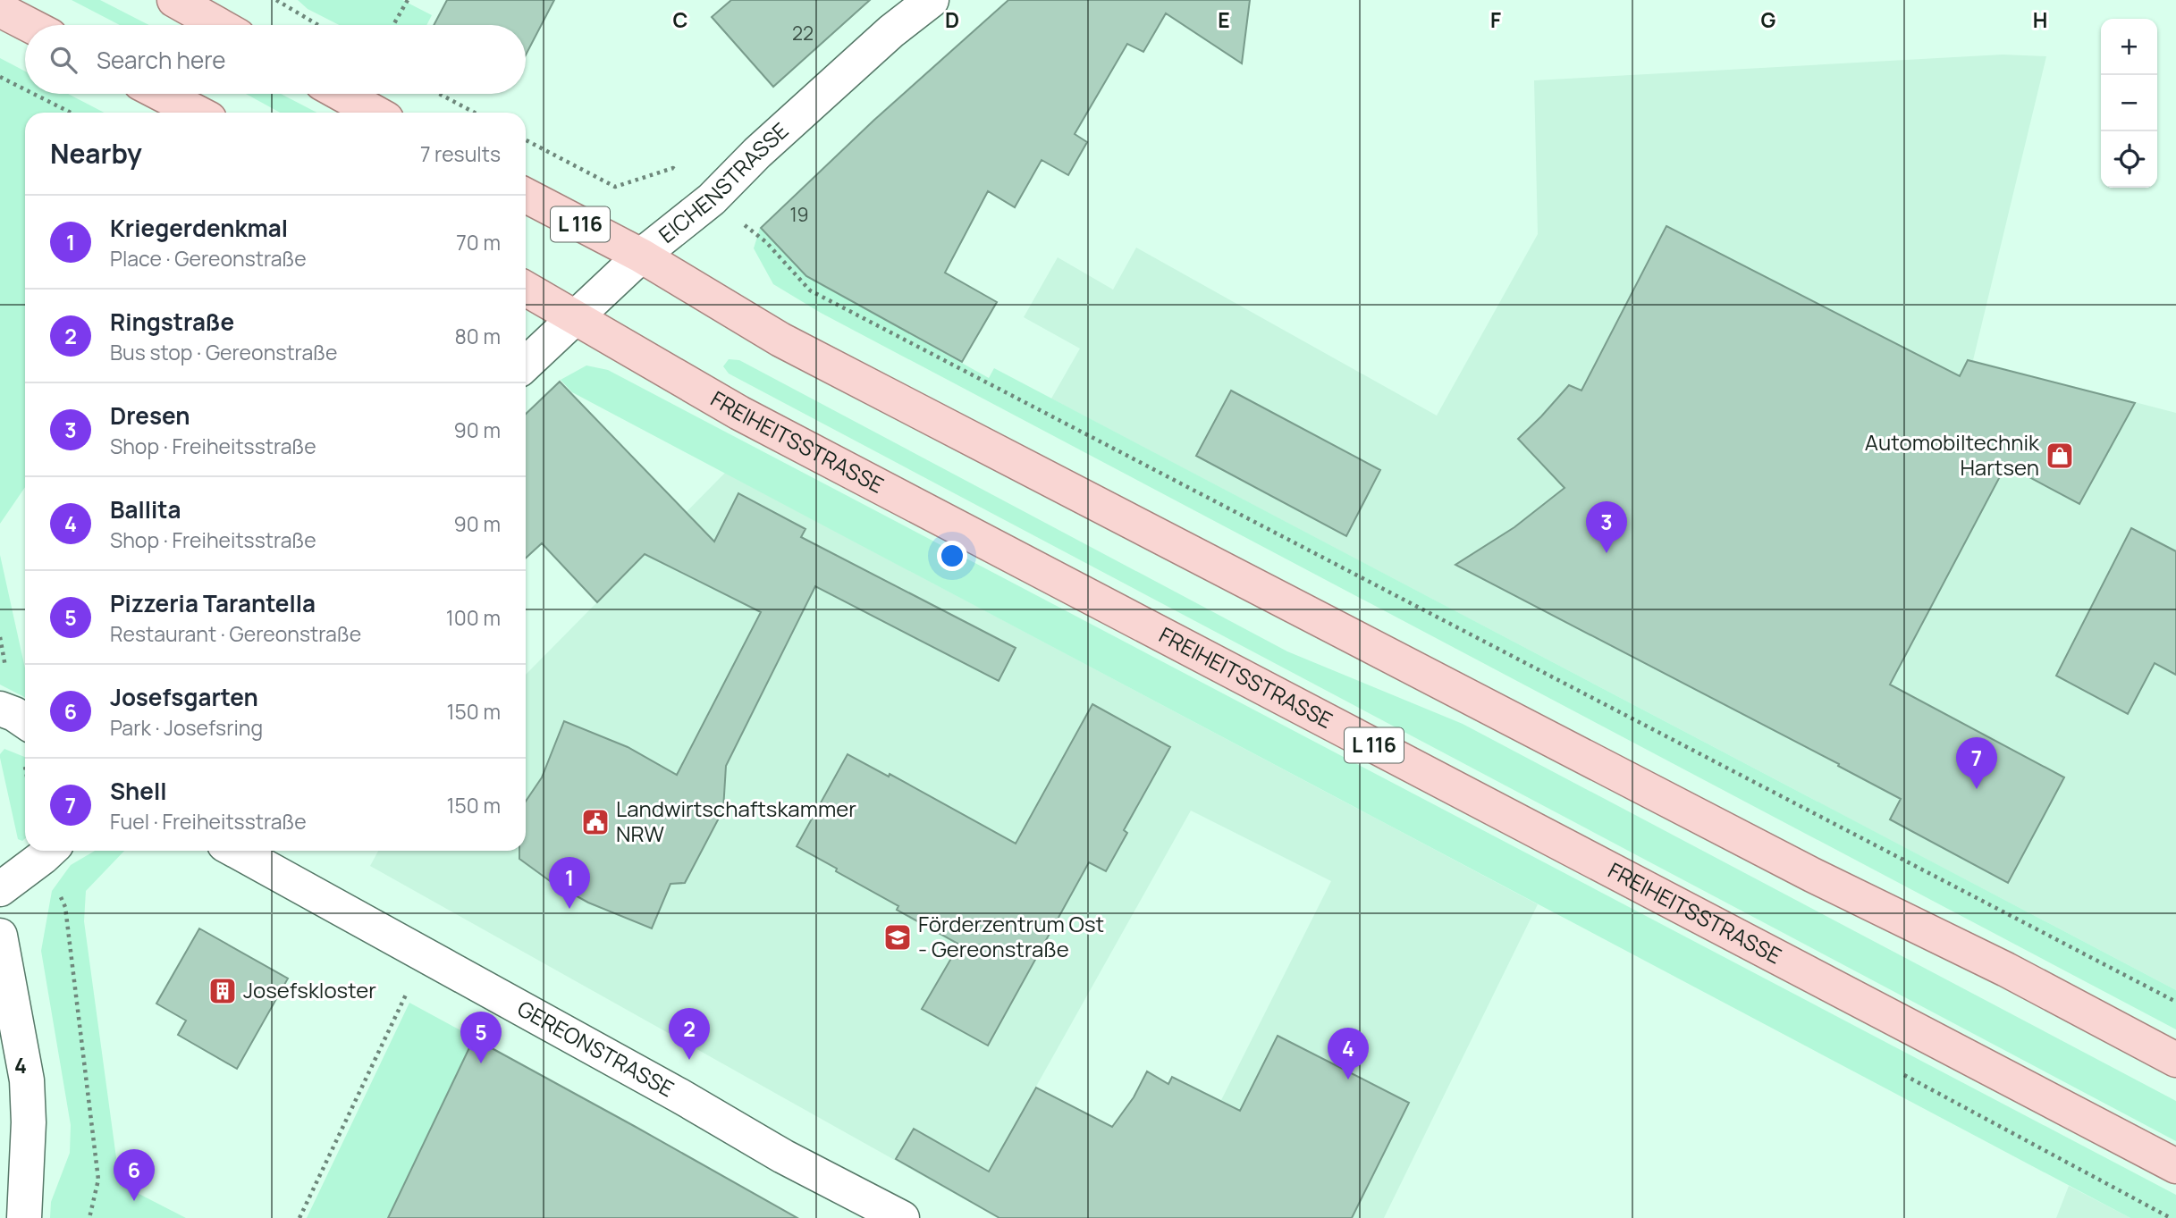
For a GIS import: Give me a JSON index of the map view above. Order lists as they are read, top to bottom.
{
  "streets": {
    "main road": ["L 116", "FREIHEITSSTRASSE"],
    "street": ["EICHENSTRASSE", "GEREONSTRASSE"]
  },
  "crossings": [
    ["EICHENSTRASSE", "L 116"],
    ["EICHENSTRASSE", "FREIHEITSSTRASSE"]
  ],
  "places": {
    "shop": ["Automobiltechnik Hartsen"],
    "public building": ["Landwirtschaftskammer NRW"],
    "school or university": ["Förderzentrum Ost - Gereonstraße"],
    "building": ["Josefskloster"]
  },
  "house_numbers": ["22", "19"],
  "page": {
    "map_buttons": ["+", "−"],
    "search": "Search here",
    "heading": ["Nearby", "7 results"],
    "list": [
      {
        "mark": "1",
        "name": "Kriegerdenkmal",
        "note": "Place · Gereonstraße",
        "value": "70 m"
      },
      {
        "mark": "2",
        "name": "Ringstraße",
        "note": "Bus stop · Gereonstraße",
        "value": "80 m"
      },
      {
        "mark": "3",
        "name": "Dresen",
        "note": "Shop · Freiheitsstraße",
        "value": "90 m"
      },
      {
        "mark": "4",
        "name": "Ballita",
        "note": "Shop · Freiheitsstraße",
        "value": "90 m"
      },
      {
        "mark": "5",
        "name": "Pizzeria Tarantella",
        "note": "Restaurant · Gereonstraße",
        "value": "100 m"
      },
      {
        "mark": "6",
        "name": "Josefsgarten",
        "note": "Park · Josefsring",
        "value": "150 m"
      },
      {
        "mark": "7",
        "name": "Shell",
        "note": "Fuel · Freiheitsstraße",
        "value": "150 m"
      }
    ],
    "pins": [
      "3",
      "7",
      "1",
      "2",
      "5",
      "4",
      "6"
    ]
  },
  "grid": {
    "columns": [
      "C",
      "D",
      "E",
      "F",
      "G",
      "H"
    ],
    "rows": ["4"]
  }
}
